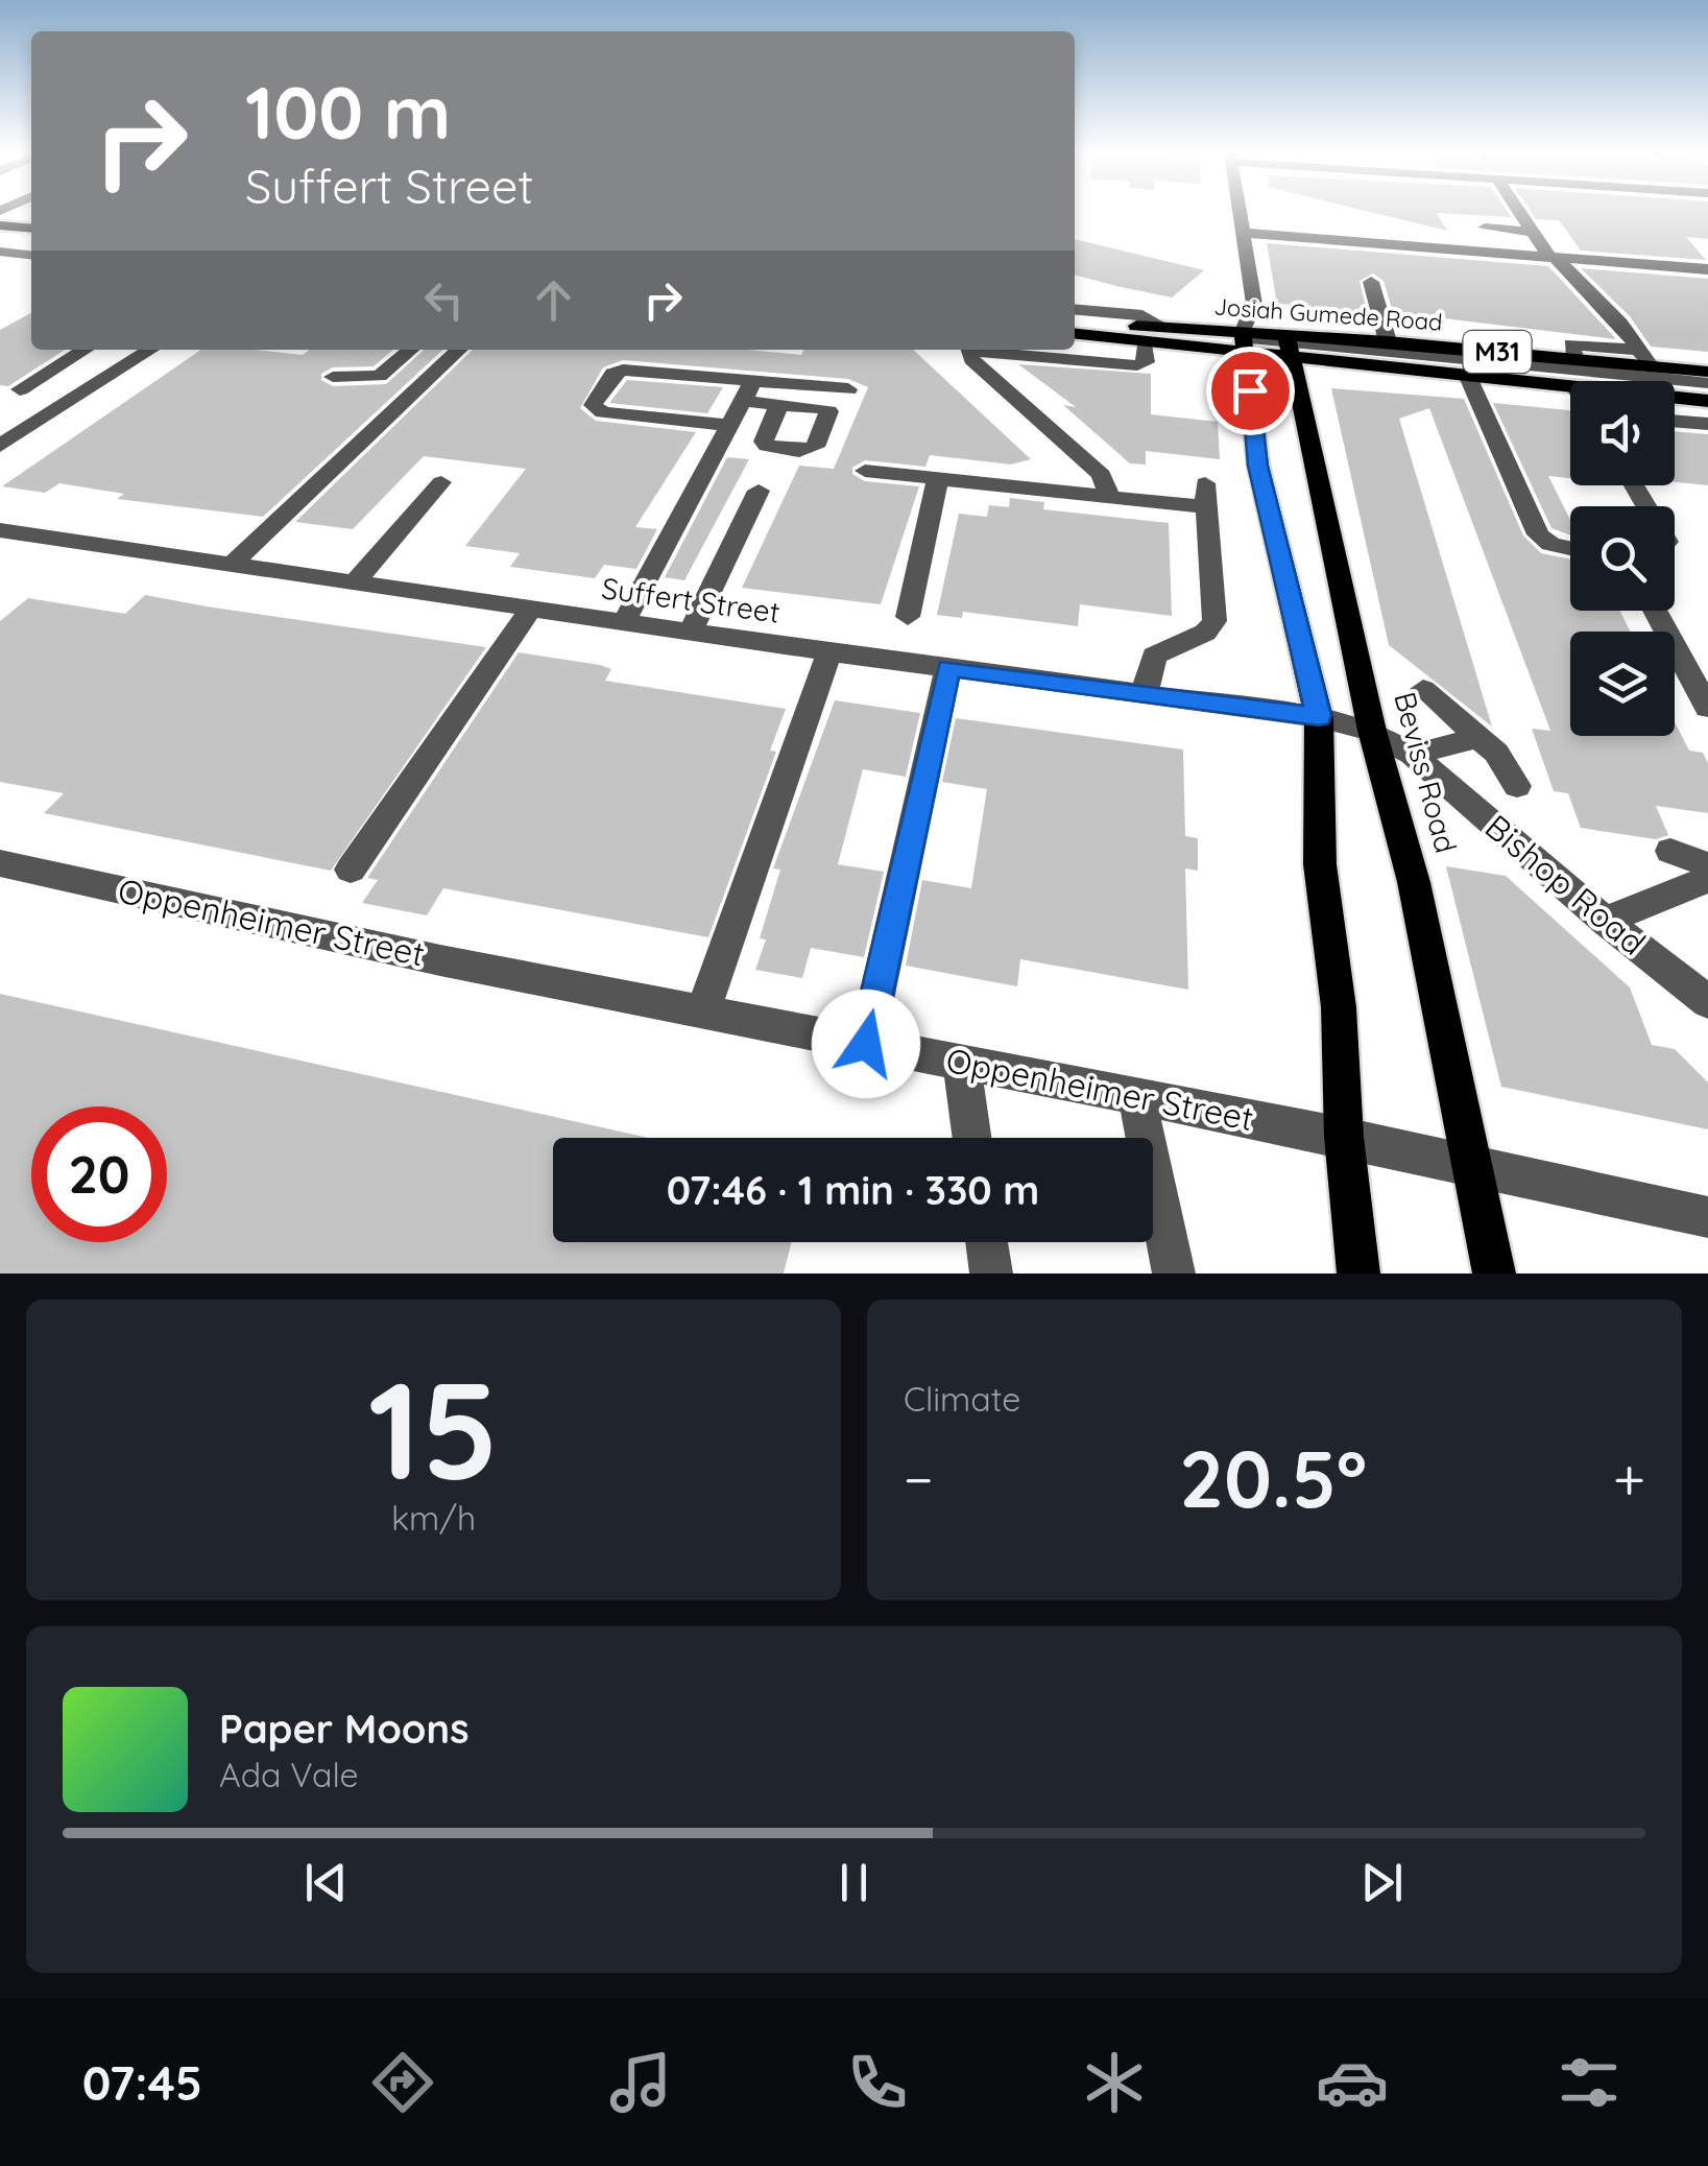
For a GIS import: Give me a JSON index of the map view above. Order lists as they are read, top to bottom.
{
  "streets": {
    "main road": ["Josiah Gumede Road", "M31", "Beviss Road"],
    "street": ["Suffert Street", "Bishop Road", "Oppenheimer Street"]
  },
  "crossings": [
    ["Josiah Gumede Road", "Beviss Road"],
    ["Suffert Street", "Beviss Road"],
    ["Suffert Street", "Bishop Road"],
    ["Beviss Road", "Bishop Road"],
    ["Beviss Road", "Oppenheimer Street"]
  ],
  "page": {
    "turn": ["100 m", "Suffert Street"],
    "limit": "20",
    "trip": "07:46 · 1 min · 330 m",
    "tile": [
      ["15", "km/h"],
      "Climate"
    ],
    "heat": ["−", "20.5°", "+"],
    "song": ["Paper Moons", "Ada Vale"],
    "tabs": "07:45"
  }
}
